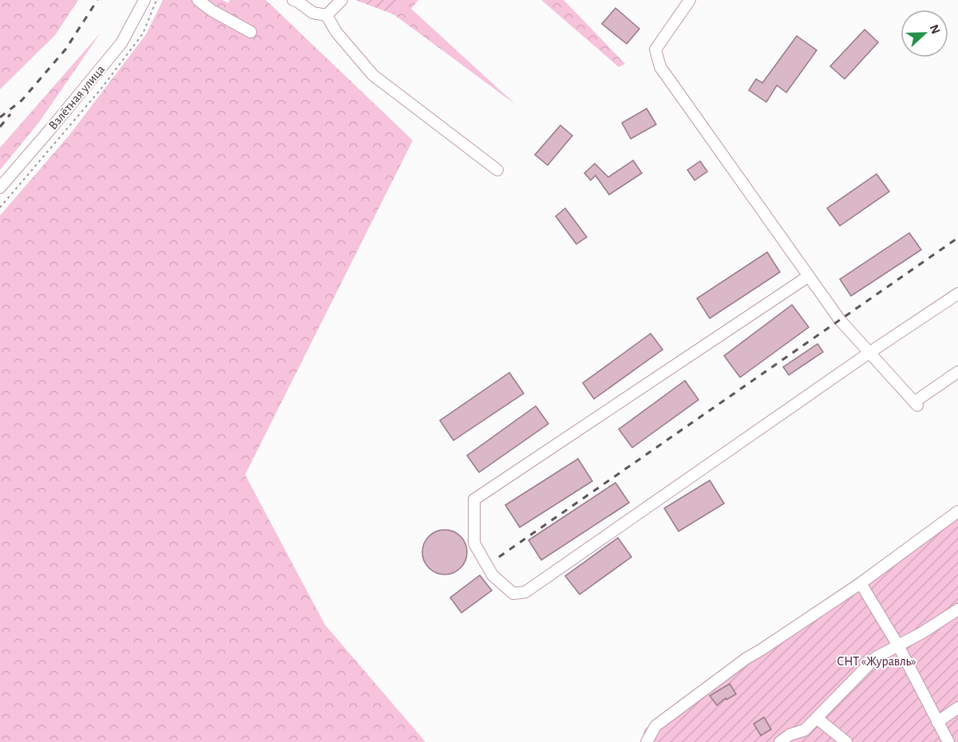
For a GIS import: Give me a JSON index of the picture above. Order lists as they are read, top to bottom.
{
  "streets": {
    "street": ["Взлётная улица"]
  },
  "parks": ["СНТ «Журавль»"],
  "north": "right"
}
